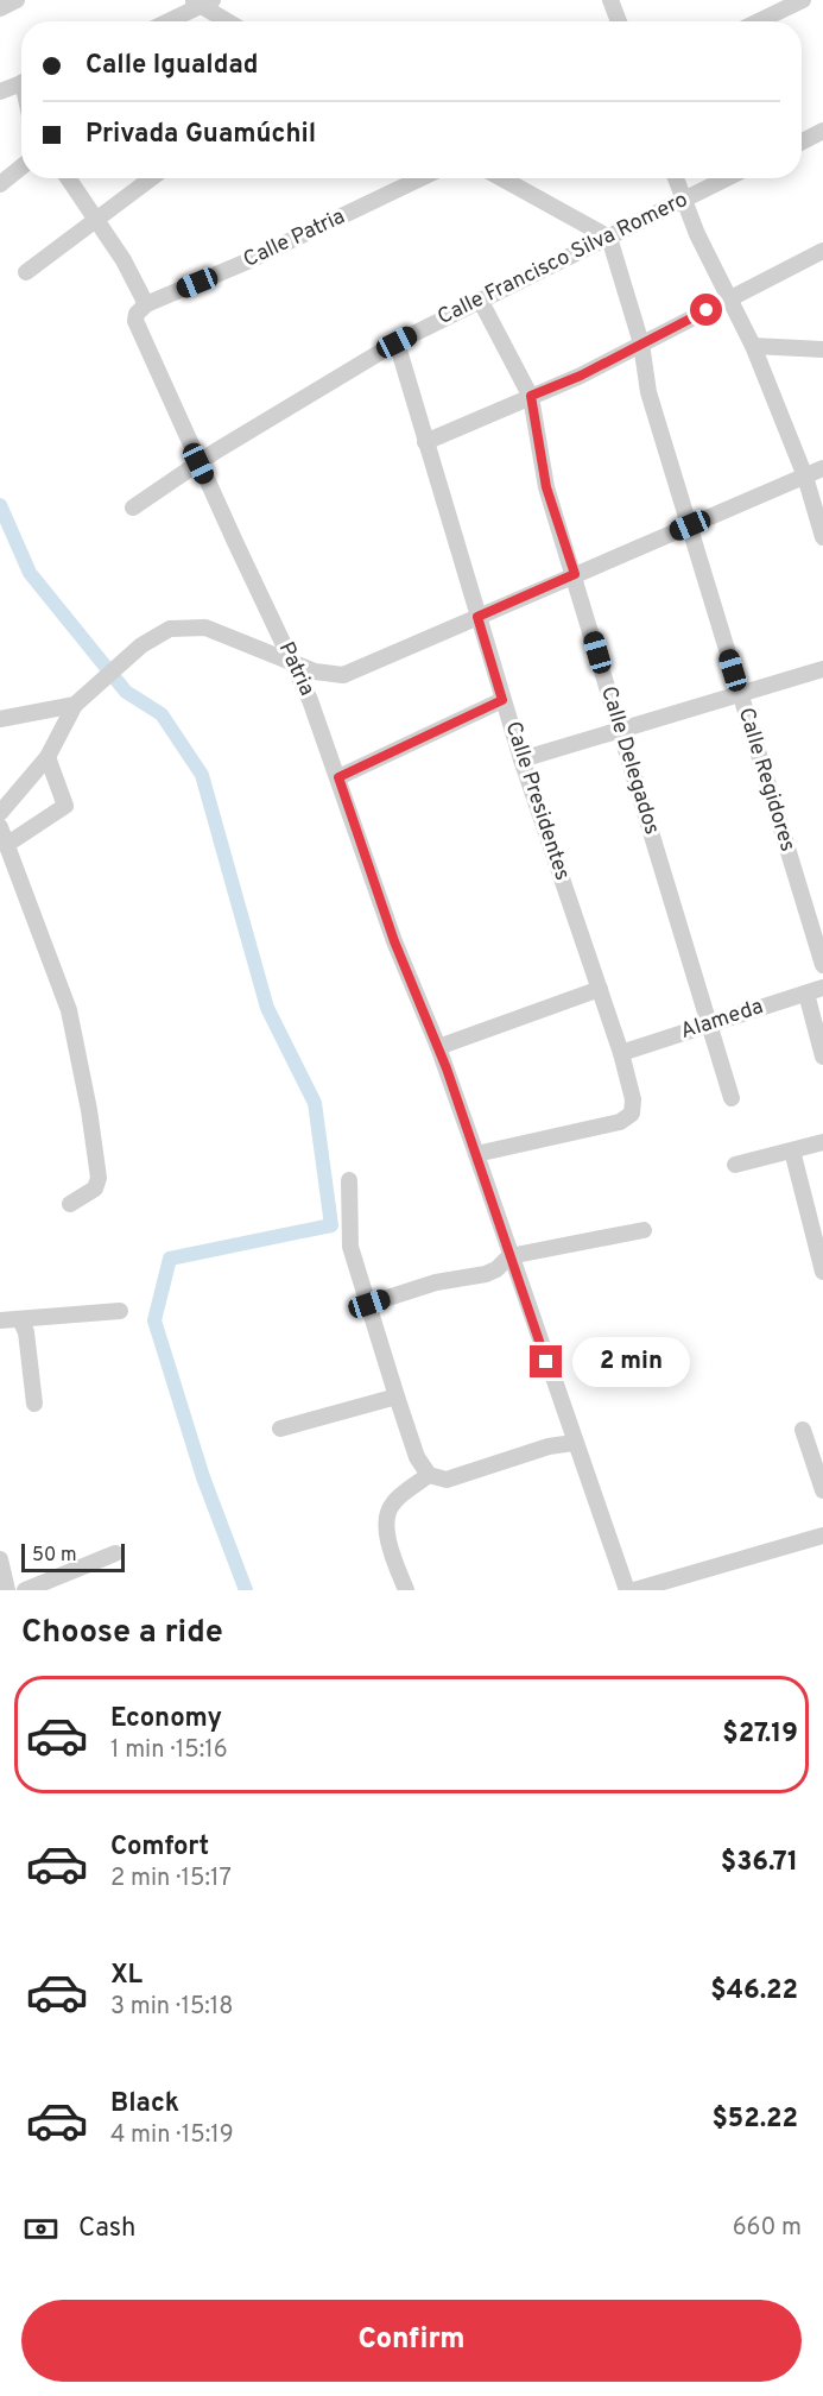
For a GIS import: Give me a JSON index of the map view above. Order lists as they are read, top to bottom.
{
  "streets": {
    "street": [
      "Calle Patria",
      "Calle Francisco Silva Romero",
      "Patria",
      "Calle Delegados",
      "Calle Regidores",
      "Calle Presidentes",
      "Alameda"
    ]
  },
  "crossings": [
    ["Calle Patria", "Patria"],
    ["Calle Francisco Silva Romero", "Patria"],
    ["Calle Francisco Silva Romero", "Calle Regidores"],
    ["Calle Francisco Silva Romero", "Calle Presidentes"],
    ["Patria", "Calle Presidentes"],
    ["Calle Delegados", "Alameda"],
    ["Calle Presidentes", "Alameda"]
  ],
  "scale_bar": "50 m",
  "page": {
    "banner": ["Calle Igualdad", "Privada Guamúchil"],
    "bubble": "2 min",
    "scale": "50 m",
    "heading": "Choose a ride",
    "list": [
      {
        "name": "Economy",
        "note": "1 min · 15:16",
        "value": "$27.19"
      },
      {
        "name": "Comfort",
        "note": "2 min · 15:17",
        "value": "$36.71"
      },
      {
        "name": "XL",
        "note": "3 min · 15:18",
        "value": "$46.22"
      },
      {
        "name": "Black",
        "note": "4 min · 15:19",
        "value": "$52.22"
      }
    ],
    "pay": ["Cash", "660 m"],
    "buttons": "Confirm"
  }
}
